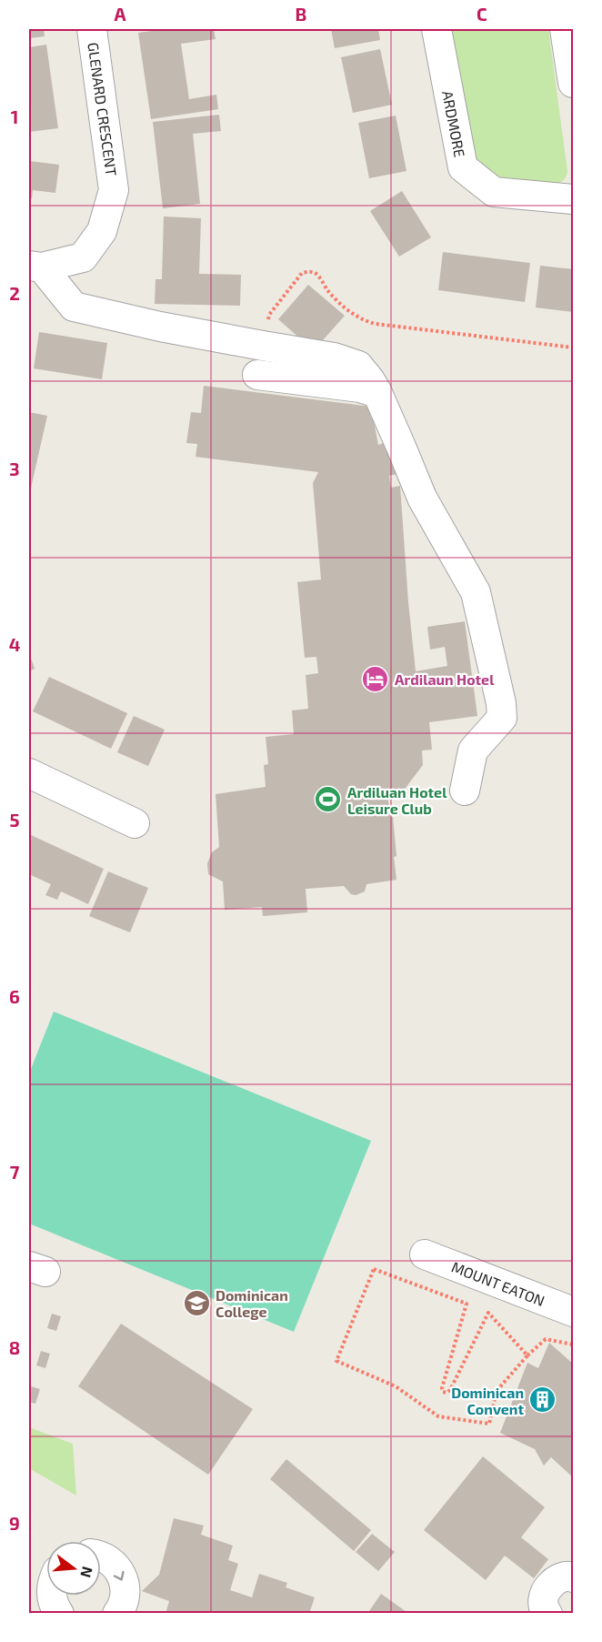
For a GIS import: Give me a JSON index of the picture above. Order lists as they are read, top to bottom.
{
  "streets": {
    "street": ["GLENARD CRESCENT", "ARDMORE", "MOUNT EATON"]
  },
  "places": {
    "hotel": ["Ardilaun Hotel"],
    "sports": ["Ardiluan Hotel Leisure Club"],
    "school or university": ["Dominican College"],
    "building": ["Dominican Convent"]
  },
  "north": "right",
  "grid": {
    "columns": ["A", "B", "C"],
    "rows": [
      "1",
      "2",
      "3",
      "4",
      "5",
      "6",
      "7",
      "8",
      "9"
    ]
  }
}
